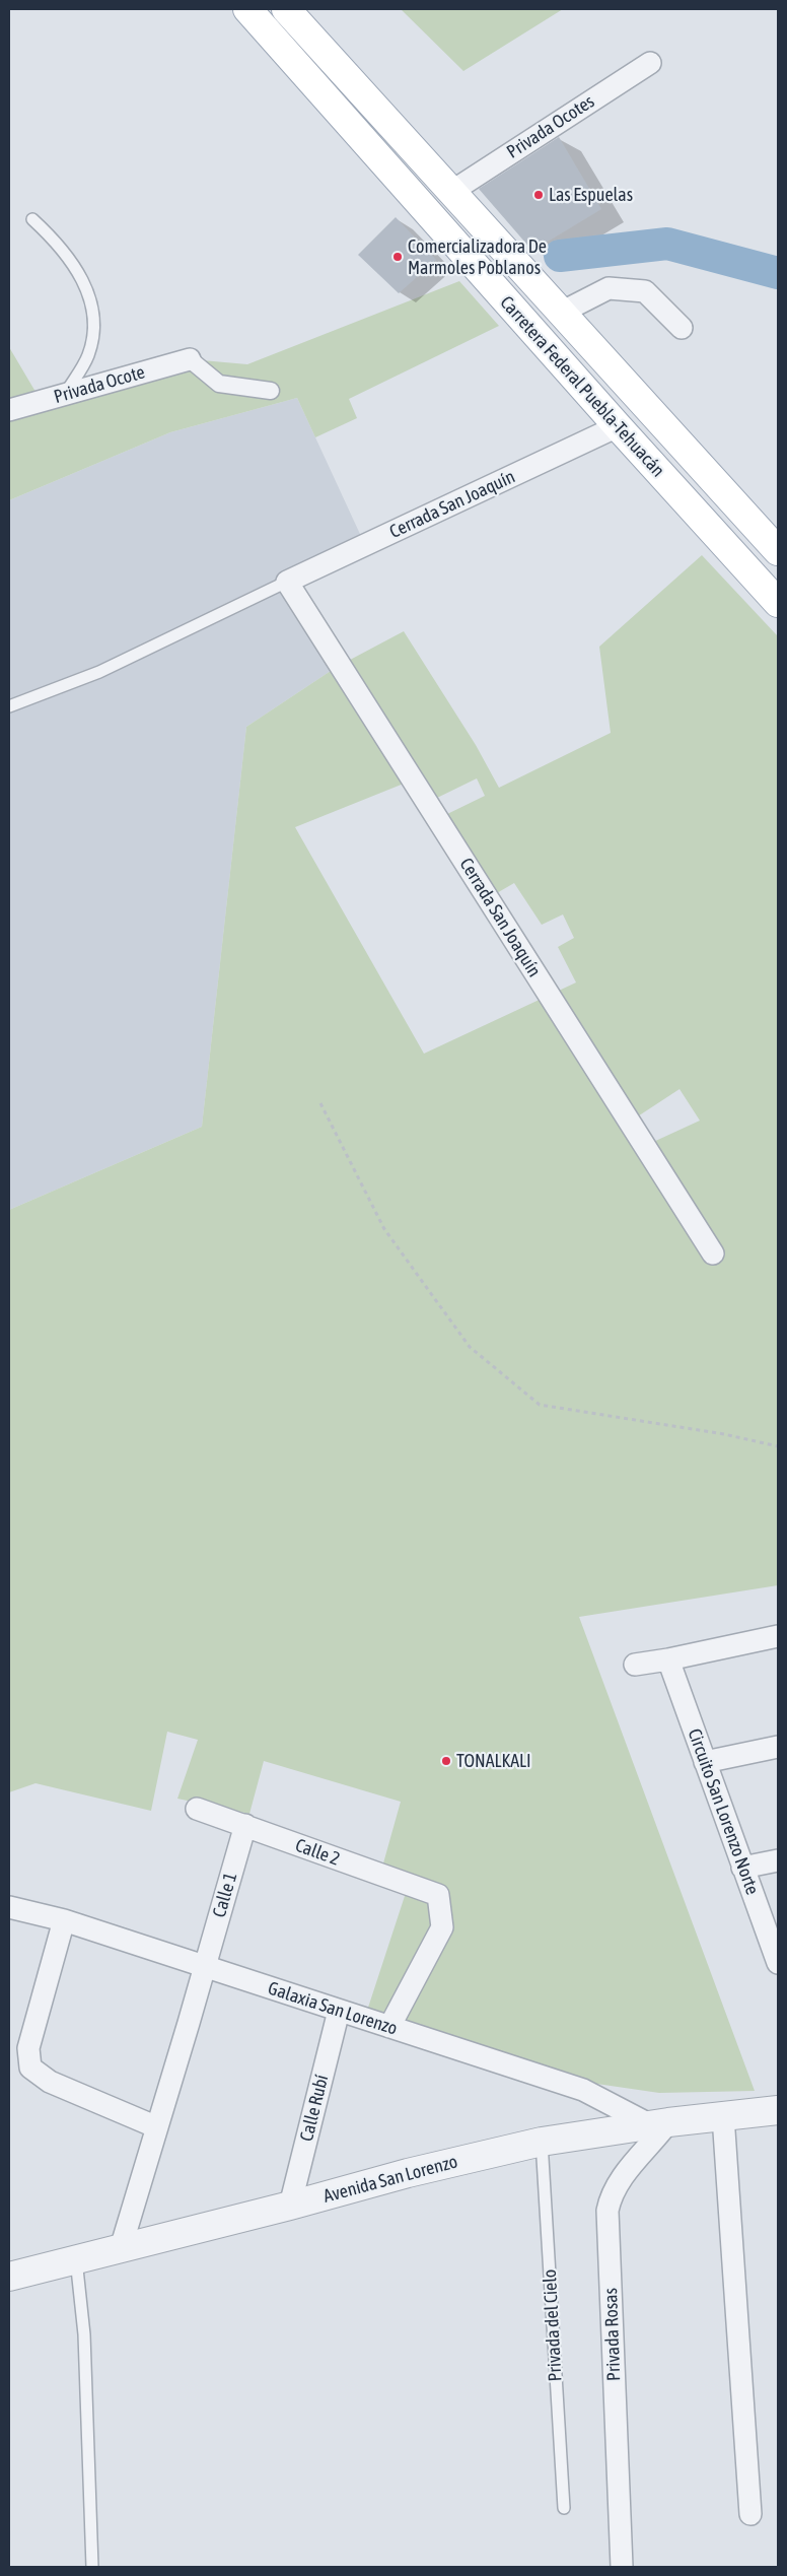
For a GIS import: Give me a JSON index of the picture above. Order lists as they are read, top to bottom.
{
  "streets": {
    "main road": ["Carretera Federal Puebla-Tehuacán"],
    "street": [
      "Privada Ocotes",
      "Privada Ocote",
      "Cerrada San Joaquín",
      "Circuito San Lorenzo Norte",
      "Calle 2",
      "Calle 1",
      "Galaxia San Lorenzo",
      "Calle Rubí",
      "Avenida San Lorenzo",
      "Privada Rosas"
    ],
    "lane": ["Privada del Cielo"]
  },
  "crossings": [
    ["Privada Ocotes", "Carretera Federal Puebla-Tehuacán"],
    ["Carretera Federal Puebla-Tehuacán", "Cerrada San Joaquín"],
    ["Calle 2", "Calle 1"],
    ["Calle 2", "Galaxia San Lorenzo"],
    ["Calle 1", "Galaxia San Lorenzo"],
    ["Calle 1", "Avenida San Lorenzo"],
    ["Galaxia San Lorenzo", "Calle Rubí"],
    ["Galaxia San Lorenzo", "Avenida San Lorenzo"],
    ["Galaxia San Lorenzo", "Privada Rosas"],
    ["Calle Rubí", "Avenida San Lorenzo"],
    ["Avenida San Lorenzo", "Privada del Cielo"],
    ["Avenida San Lorenzo", "Privada Rosas"]
  ],
  "places": ["Las Espuelas", "Comercializadora De Marmoles Poblanos", "TONALKALI"]
}
